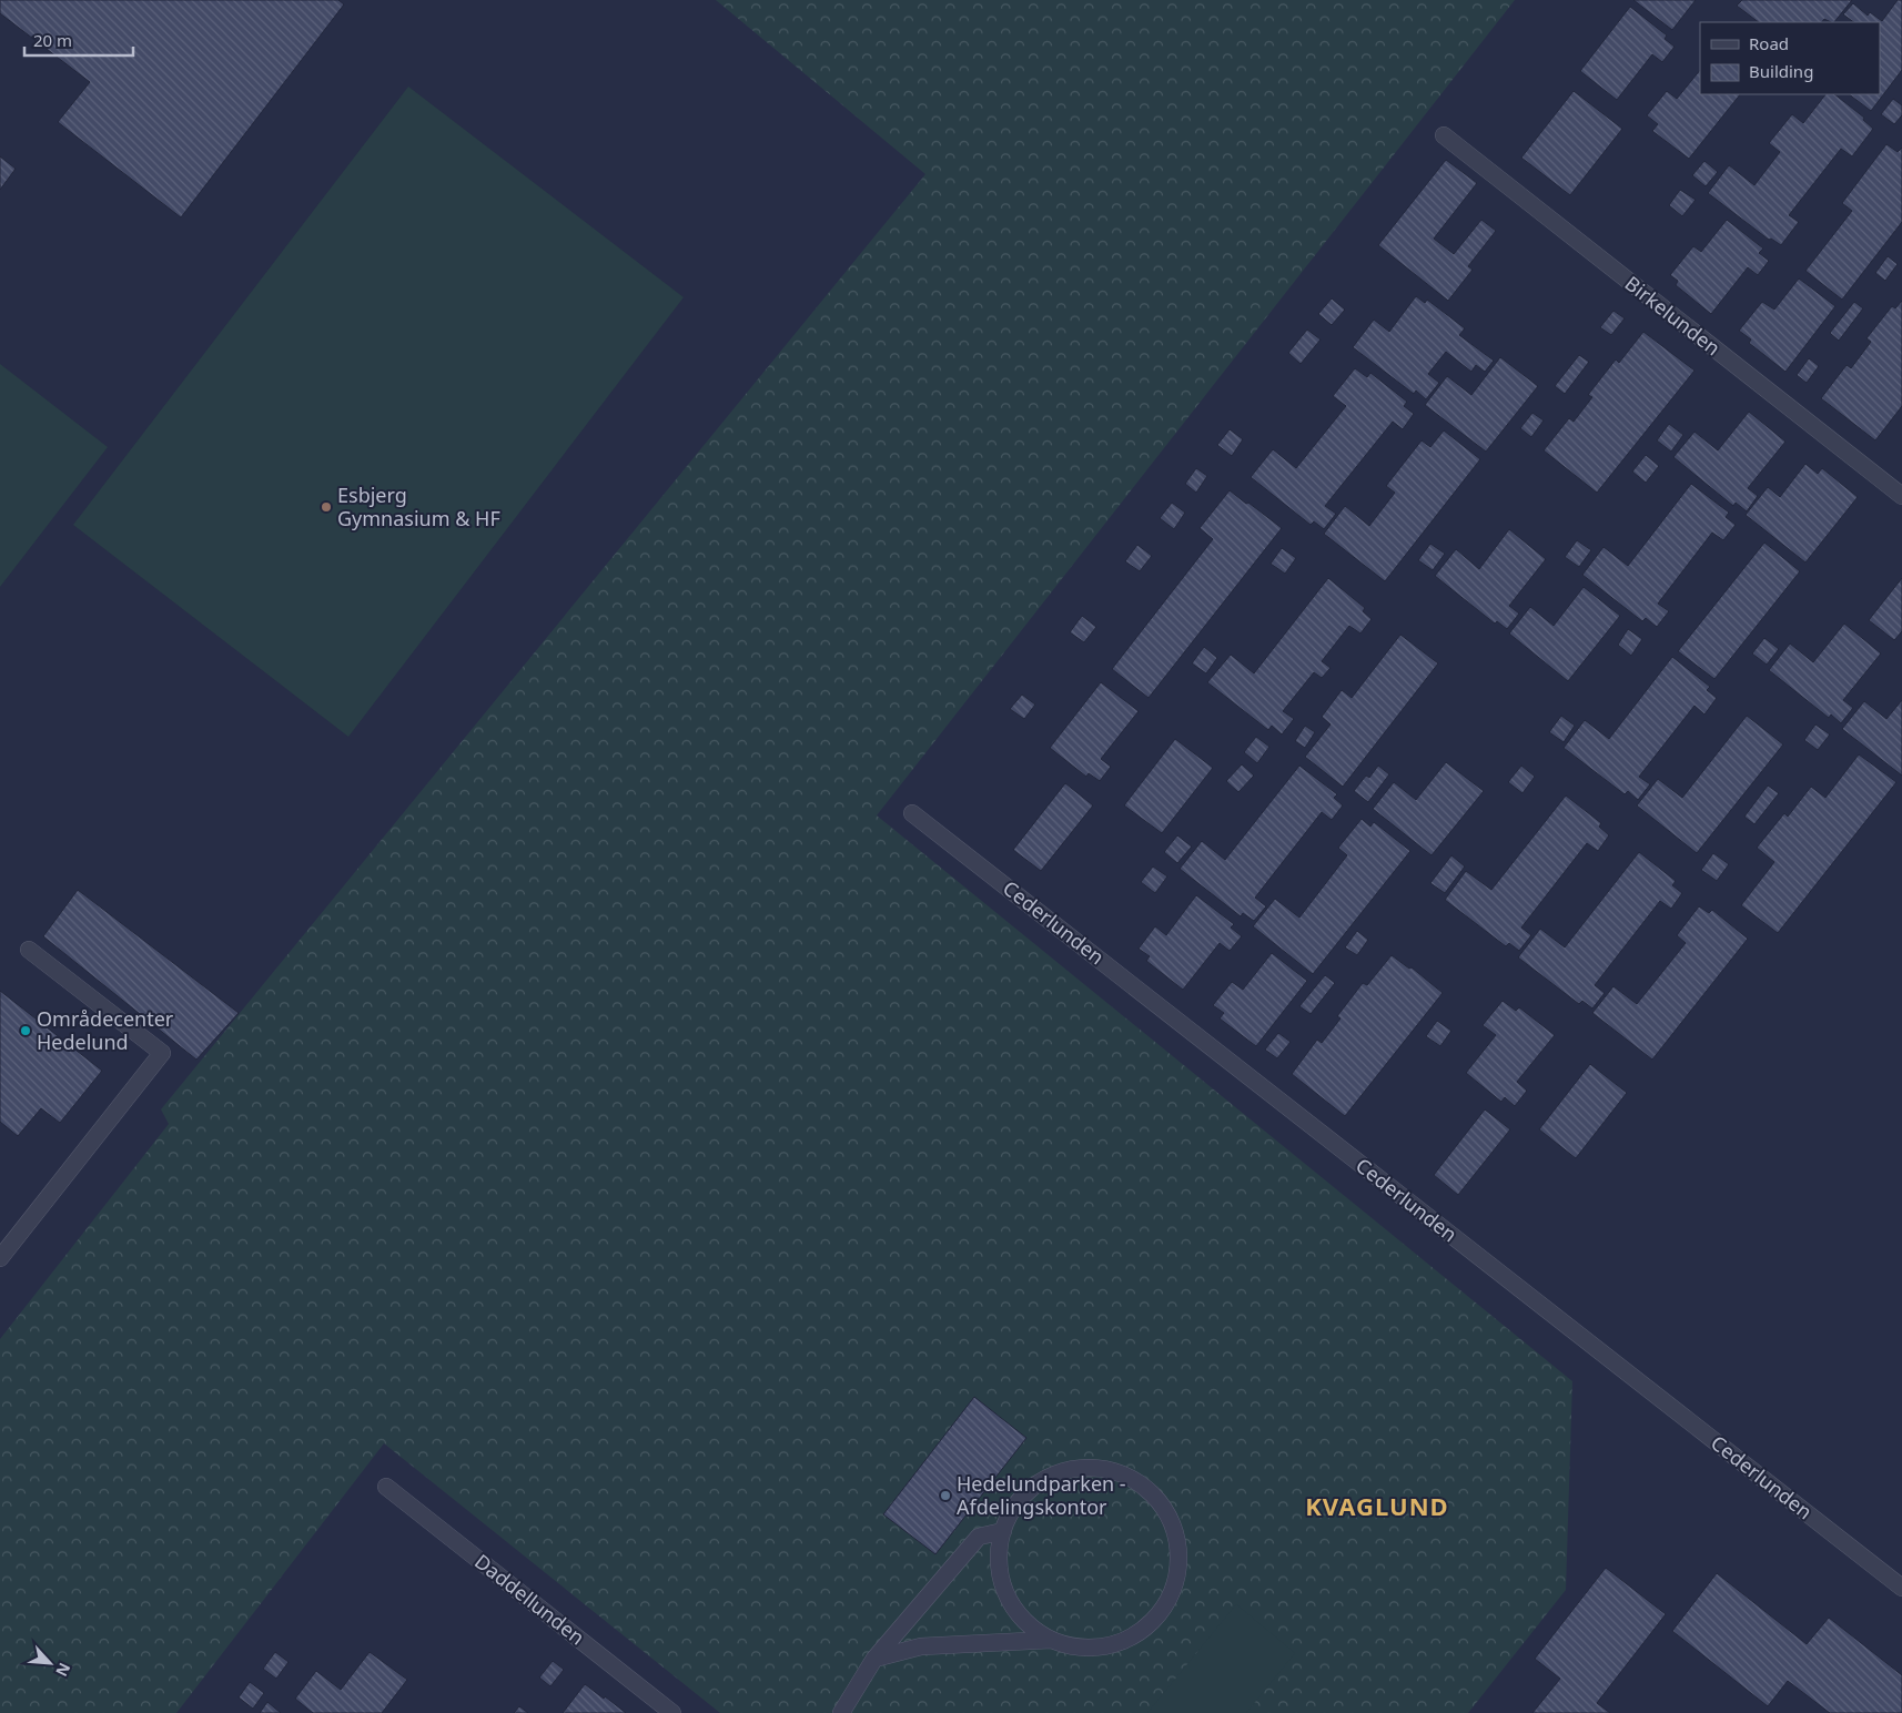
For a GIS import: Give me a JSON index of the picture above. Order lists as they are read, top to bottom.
{
  "streets": {
    "street": ["Birkelunden", "Cederlunden", "Daddellunden"]
  },
  "districts": ["KVAGLUND"],
  "places": ["Esbjerg Gymnasium & HF", "Områdecenter Hedelund", "Hedelundparken - Afdelingskontor"],
  "legend": ["Road", "Building"],
  "scale_bar": "20 m",
  "north": "bottom right"
}
